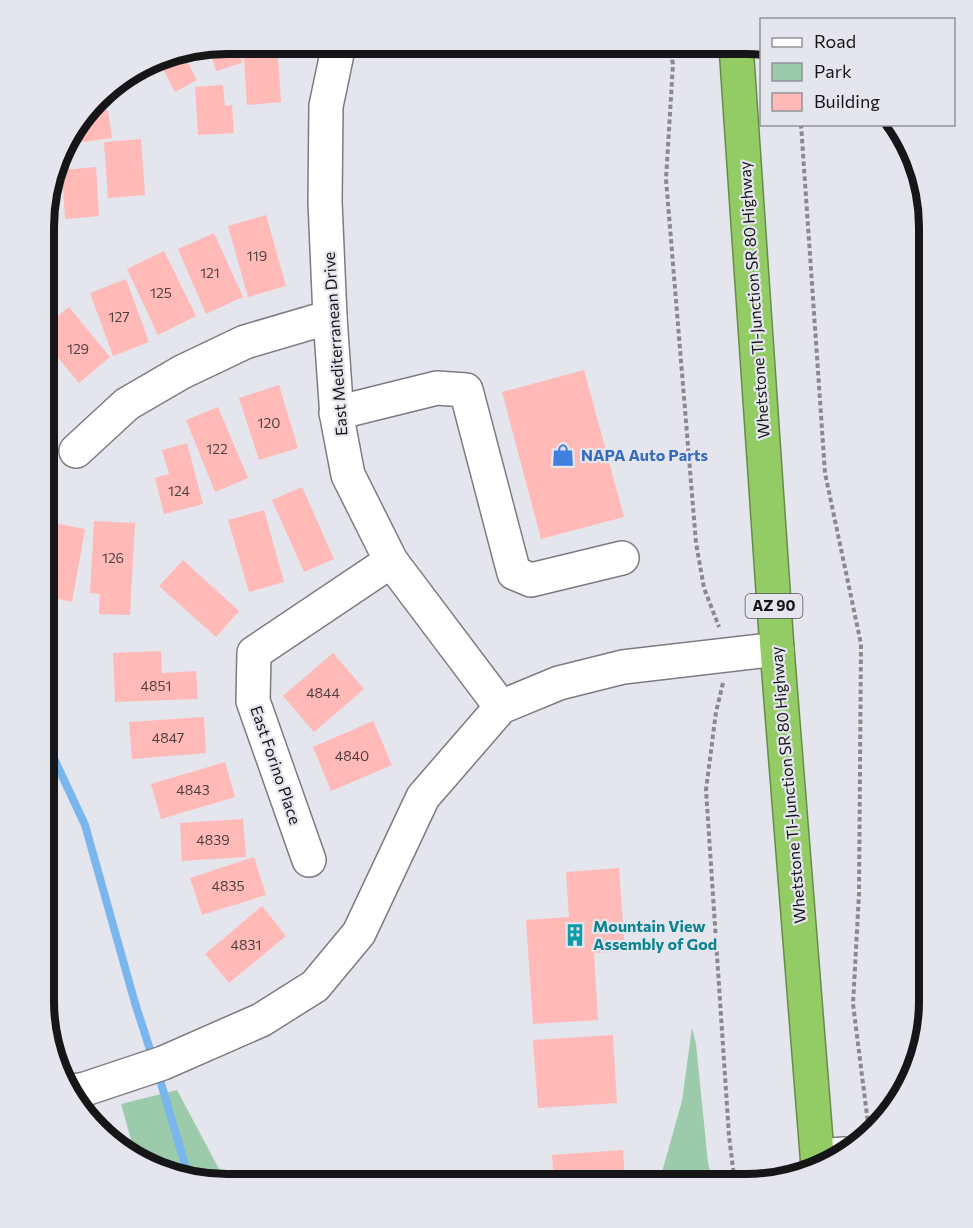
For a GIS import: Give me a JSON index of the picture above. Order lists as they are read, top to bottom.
{
  "streets": {
    "highway": ["Whetstone TI-Junction SR 80 Highway", "AZ 90"],
    "street": ["East Mediterranean Drive", "East Forino Place"]
  },
  "crossings": [
    ["East Mediterranean Drive", "East Forino Place"]
  ],
  "places": {
    "shop": ["NAPA Auto Parts"],
    "building": ["Mountain View Assembly of God"]
  },
  "house_numbers": [
    "119",
    "121",
    "125",
    "127",
    "129",
    "120",
    "122",
    "124",
    "126",
    "4851",
    "4844",
    "4847",
    "4840",
    "4843",
    "4839",
    "4835",
    "4831"
  ],
  "legend": ["Road", "Park", "Building"]
}
